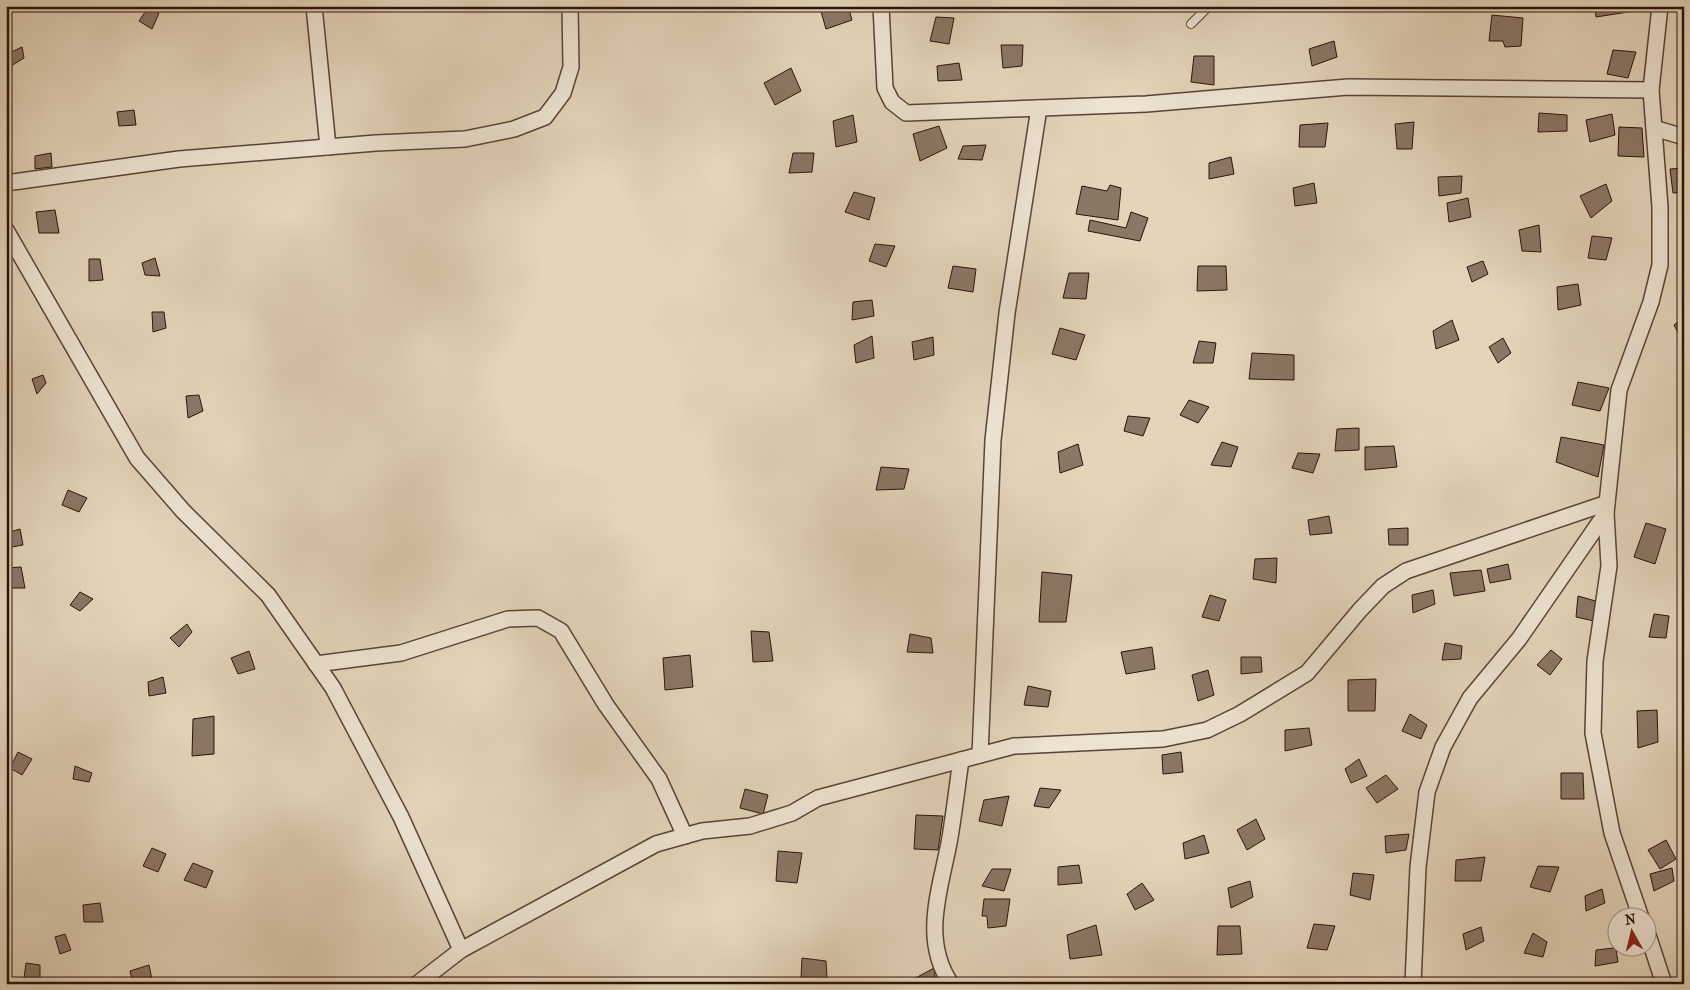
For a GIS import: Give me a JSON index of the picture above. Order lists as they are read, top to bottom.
{
  "north": "top"
}
